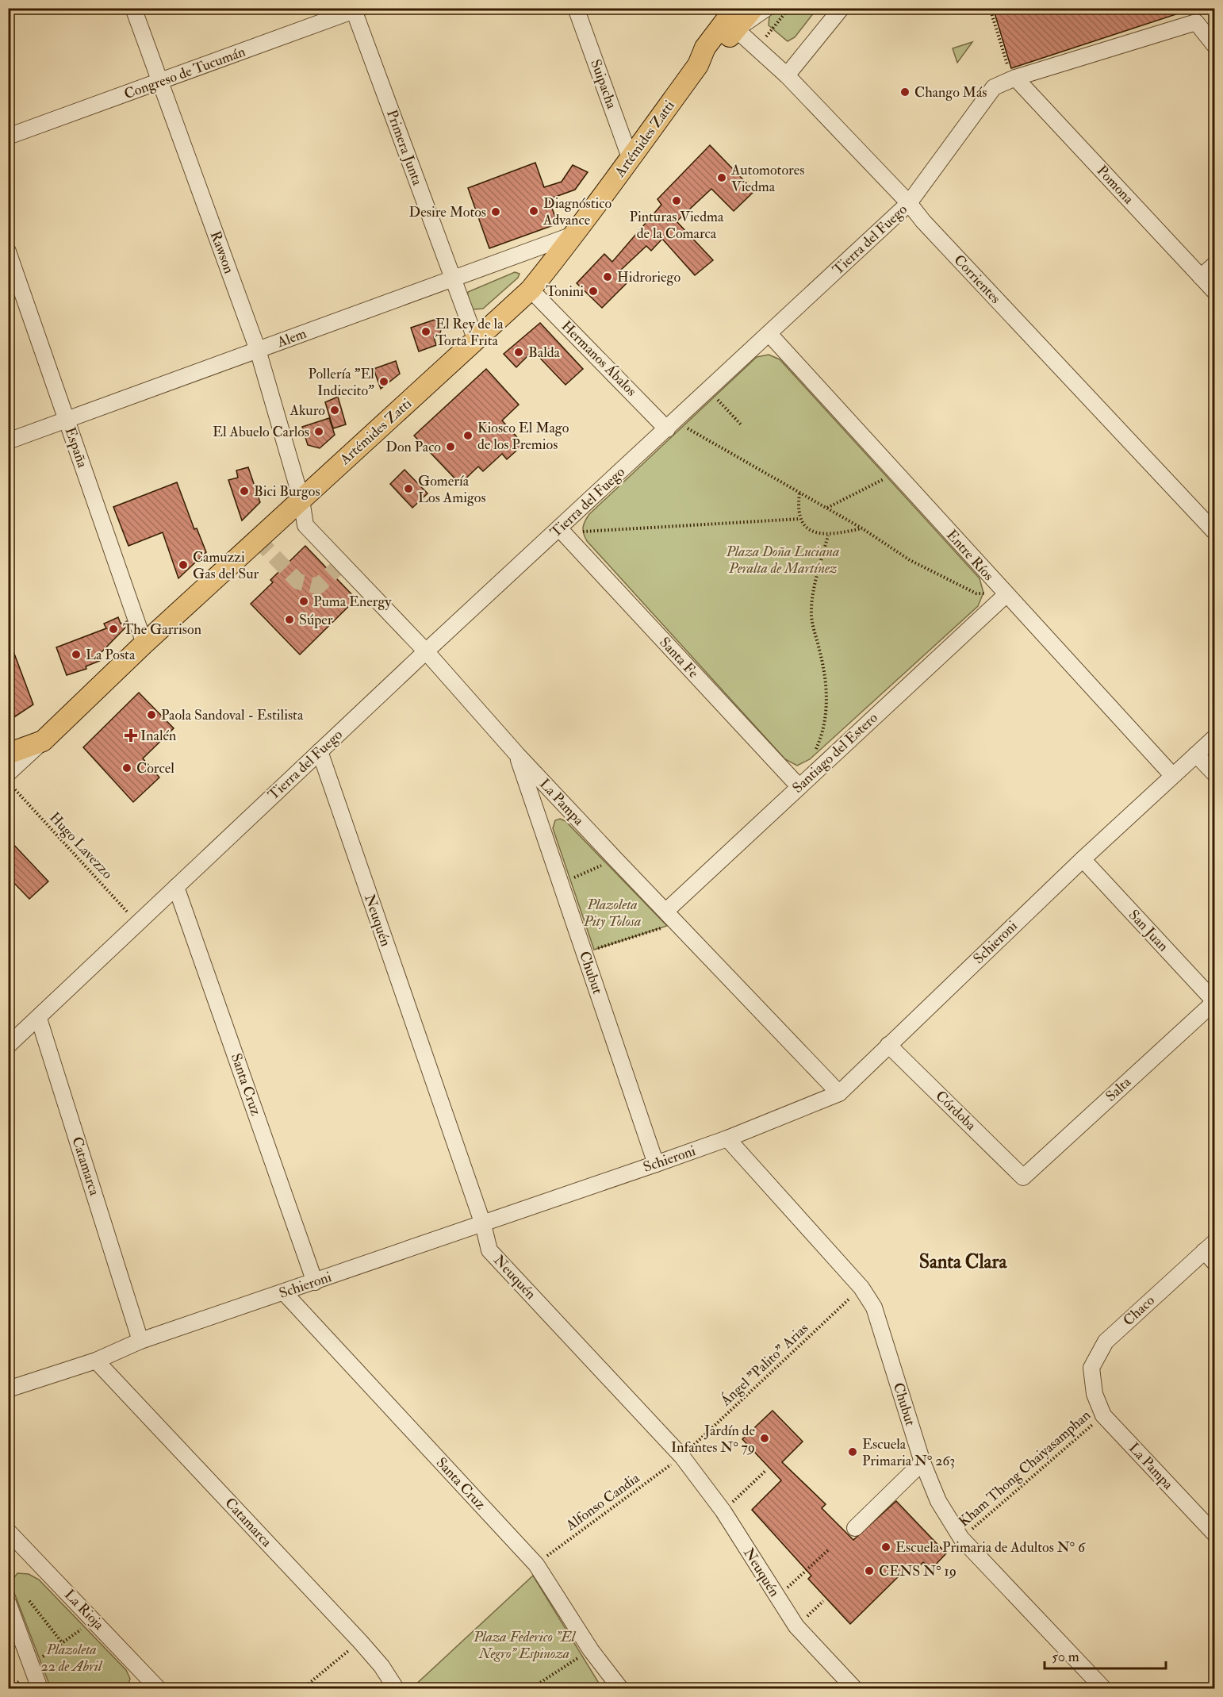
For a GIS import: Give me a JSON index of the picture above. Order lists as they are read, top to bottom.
{
  "streets": {
    "main road": ["Artémides Zatti"],
    "street": [
      "Congreso de Tucumán",
      "Suipacha",
      "Primera Junta",
      "Pomona",
      "Tierra del Fuego",
      "Rawson",
      "Corrientes",
      "Alem",
      "Hermanos Ábalos",
      "España",
      "Entre Ríos",
      "Santa Fe",
      "Santiago del Estero",
      "La Pampa",
      "Neuquén",
      "San Juan",
      "Schieroni",
      "Chubut",
      "Santa Cruz",
      "Salta",
      "Córdoba",
      "Catamarca",
      "Chaco",
      "La Rioja"
    ],
    "path": [
      "Hugo Lavezzo",
      "Ángel \"Palito\" Arias",
      "Kham Thong Chaiyasamphan",
      "Alfonso Candia"
    ]
  },
  "crossings": [
    ["Congreso de Tucumán", "Primera Junta"],
    ["Congreso de Tucumán", "Rawson"],
    ["Suipacha", "Artémides Zatti"],
    ["Artémides Zatti", "Primera Junta"],
    ["Artémides Zatti", "Rawson"],
    ["Artémides Zatti", "Corrientes"],
    ["Artémides Zatti", "Alem"],
    ["Artémides Zatti", "Hermanos Ábalos"],
    ["Artémides Zatti", "España"],
    ["Artémides Zatti", "La Pampa"],
    ["Primera Junta", "Alem"],
    ["Pomona", "Tierra del Fuego"],
    ["Tierra del Fuego", "Corrientes"],
    ["Tierra del Fuego", "Hermanos Ábalos"],
    ["Tierra del Fuego", "Entre Ríos"],
    ["Tierra del Fuego", "Santa Fe"],
    ["Tierra del Fuego", "La Pampa"],
    ["Tierra del Fuego", "Hugo Lavezzo"],
    ["Tierra del Fuego", "Neuquén"],
    ["Tierra del Fuego", "Santa Cruz"],
    ["Tierra del Fuego", "Catamarca"],
    ["Rawson", "Alem"],
    ["Rawson", "La Pampa"],
    ["Alem", "España"],
    ["Entre Ríos", "Santiago del Estero"],
    ["Entre Ríos", "Schieroni"],
    ["Santa Fe", "Santiago del Estero"],
    ["Santiago del Estero", "La Pampa"],
    ["La Pampa", "Schieroni"],
    ["La Pampa", "Chubut"],
    ["La Pampa", "Chaco"],
    ["La Pampa", "Kham Thong Chaiyasamphan"],
    ["Neuquén", "Schieroni"],
    ["Neuquén", "Ángel \"Palito\" Arias"],
    ["Neuquén", "Alfonso Candia"],
    ["San Juan", "Schieroni"],
    ["San Juan", "Salta"],
    ["Schieroni", "Chubut"],
    ["Schieroni", "Santa Cruz"],
    ["Schieroni", "Córdoba"],
    ["Schieroni", "Catamarca"],
    ["Chubut", "Ángel \"Palito\" Arias"],
    ["Chubut", "Kham Thong Chaiyasamphan"],
    ["Santa Cruz", "Alfonso Candia"],
    ["Salta", "Córdoba"],
    ["Ángel \"Palito\" Arias", "Alfonso Candia"]
  ],
  "districts": ["Santa Clara"],
  "parks": [
    "Plaza Doña Luciana Peralta de Martínez",
    "Plazoleta Pity Tolosa",
    "Plaza Federico \"El Negro\" Espinoza",
    "Plazoleta 22 de Abril"
  ],
  "places": {
    "other": [
      "Chango Más",
      "Automotores Viedma",
      "Pinturas Viedma de la Comarca",
      "Diagnóstico Advance",
      "Desire Motos",
      "Hidroriego",
      "Tonini",
      "El Rey de la Torta Frita",
      "Balda",
      "Pollería \"El Indiecito\"",
      "Akuro",
      "El Abuelo Carlos",
      "Kiosco El Mago de los Premios",
      "Don Paco",
      "Gomería Los Amigos",
      "Bici Burgos",
      "Camuzzi Gas del Sur",
      "Puma Energy",
      "Súper",
      "The Garrison",
      "La Posta",
      "Paola Sandoval - Estilista",
      "Corcel",
      "Jardín de Infantes N° 79",
      "Escuela Primaria N° 263",
      "Escuela Primaria de Adultos N° 6",
      "CENS N° 19"
    ],
    "health": ["Inalén"]
  },
  "scale_bar": "50 m"
}
